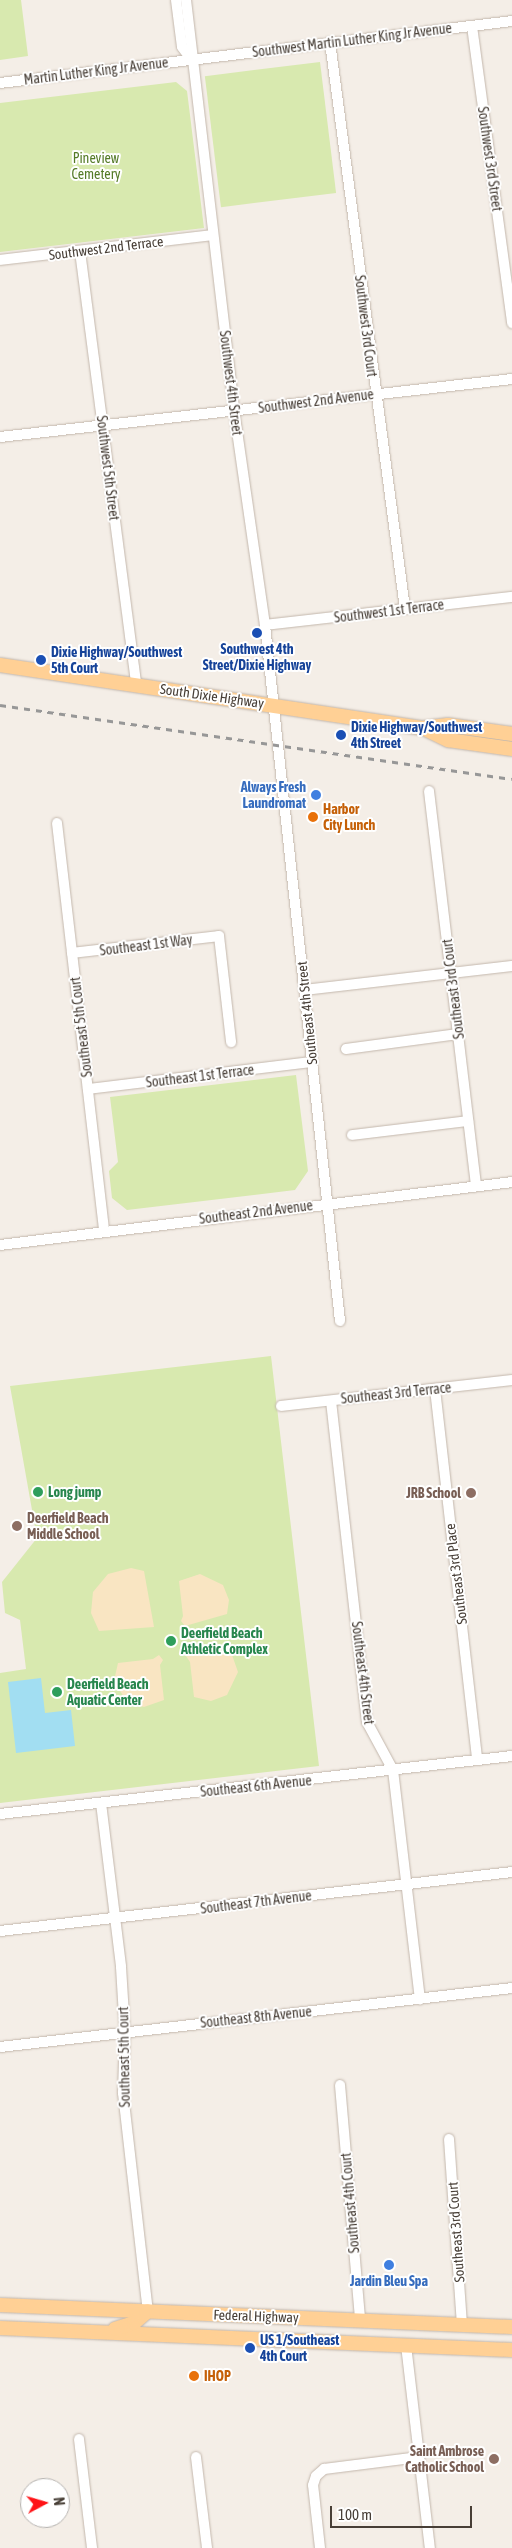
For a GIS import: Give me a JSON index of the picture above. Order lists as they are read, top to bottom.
{
  "streets": {
    "main road": ["South Dixie Highway", "Federal Highway"],
    "street": [
      "Southwest Martin Luther King Jr Avenue",
      "Martin Luther King Jr Avenue",
      "Southwest 3rd Street",
      "Southwest 2nd Terrace",
      "Southwest 3rd Court",
      "Southwest 4th Street",
      "Southwest 2nd Avenue",
      "Southwest 5th Street",
      "Southwest 1st Terrace",
      "Southeast 1st Way",
      "Southeast 3rd Court",
      "Southeast 4th Street",
      "Southeast 5th Court",
      "Southeast 1st Terrace",
      "Southeast 2nd Avenue",
      "Southeast 3rd Terrace",
      "Southeast 3rd Place",
      "Southeast 6th Avenue",
      "Southeast 7th Avenue",
      "Southeast 8th Avenue",
      "Southeast 4th Court"
    ]
  },
  "crossings": [
    ["Southwest Martin Luther King Jr Avenue", "Martin Luther King Jr Avenue"],
    ["Southwest Martin Luther King Jr Avenue", "Southwest 3rd Street"],
    ["Southwest Martin Luther King Jr Avenue", "Southwest 3rd Court"],
    ["Southwest Martin Luther King Jr Avenue", "Southwest 4th Street"],
    ["Martin Luther King Jr Avenue", "Southwest 4th Street"],
    ["Southwest 2nd Terrace", "Southwest 4th Street"],
    ["Southwest 2nd Terrace", "Southwest 5th Street"],
    ["Southwest 3rd Court", "Southwest 2nd Avenue"],
    ["Southwest 3rd Court", "Southwest 1st Terrace"],
    ["Southwest 4th Street", "Southwest 2nd Avenue"],
    ["Southwest 4th Street", "Southwest 1st Terrace"],
    ["Southwest 4th Street", "South Dixie Highway"],
    ["Southwest 4th Street", "Southeast 4th Street"],
    ["Southwest 2nd Avenue", "Southwest 5th Street"],
    ["Southwest 5th Street", "South Dixie Highway"],
    ["South Dixie Highway", "Southeast 4th Street"],
    ["Southeast 1st Way", "Southeast 5th Court"],
    ["Southeast 3rd Court", "Southeast 2nd Avenue"],
    ["Southeast 3rd Court", "Federal Highway"],
    ["Southeast 4th Street", "Southeast 1st Terrace"],
    ["Southeast 4th Street", "Southeast 2nd Avenue"],
    ["Southeast 4th Street", "Southeast 3rd Terrace"],
    ["Southeast 4th Street", "Southeast 6th Avenue"],
    ["Southeast 4th Street", "Southeast 7th Avenue"],
    ["Southeast 4th Street", "Southeast 8th Avenue"],
    ["Southeast 5th Court", "Southeast 1st Terrace"],
    ["Southeast 5th Court", "Southeast 2nd Avenue"],
    ["Southeast 5th Court", "Southeast 6th Avenue"],
    ["Southeast 5th Court", "Southeast 7th Avenue"],
    ["Southeast 5th Court", "Southeast 8th Avenue"],
    ["Southeast 5th Court", "Federal Highway"],
    ["Southeast 3rd Terrace", "Southeast 3rd Place"],
    ["Southeast 3rd Place", "Southeast 6th Avenue"],
    ["Southeast 4th Court", "Federal Highway"]
  ],
  "parks": ["Pineview Cemetery"],
  "places": [
    "Southwest 4th Street/Dixie Highway",
    "Dixie Highway/Southwest 5th Court",
    "Dixie Highway/Southwest 4th Street",
    "Always Fresh Laundromat",
    "Harbor City Lunch",
    "Long jump",
    "JRB School",
    "Deerfield Beach Middle School",
    "Deerfield Beach Athletic Complex",
    "Deerfield Beach Aquatic Center",
    "Jardin Bleu Spa",
    "US 1/Southeast 4th Court",
    "IHOP",
    "Saint Ambrose Catholic School"
  ],
  "scale_bar": "100 m",
  "north": "right"
}
